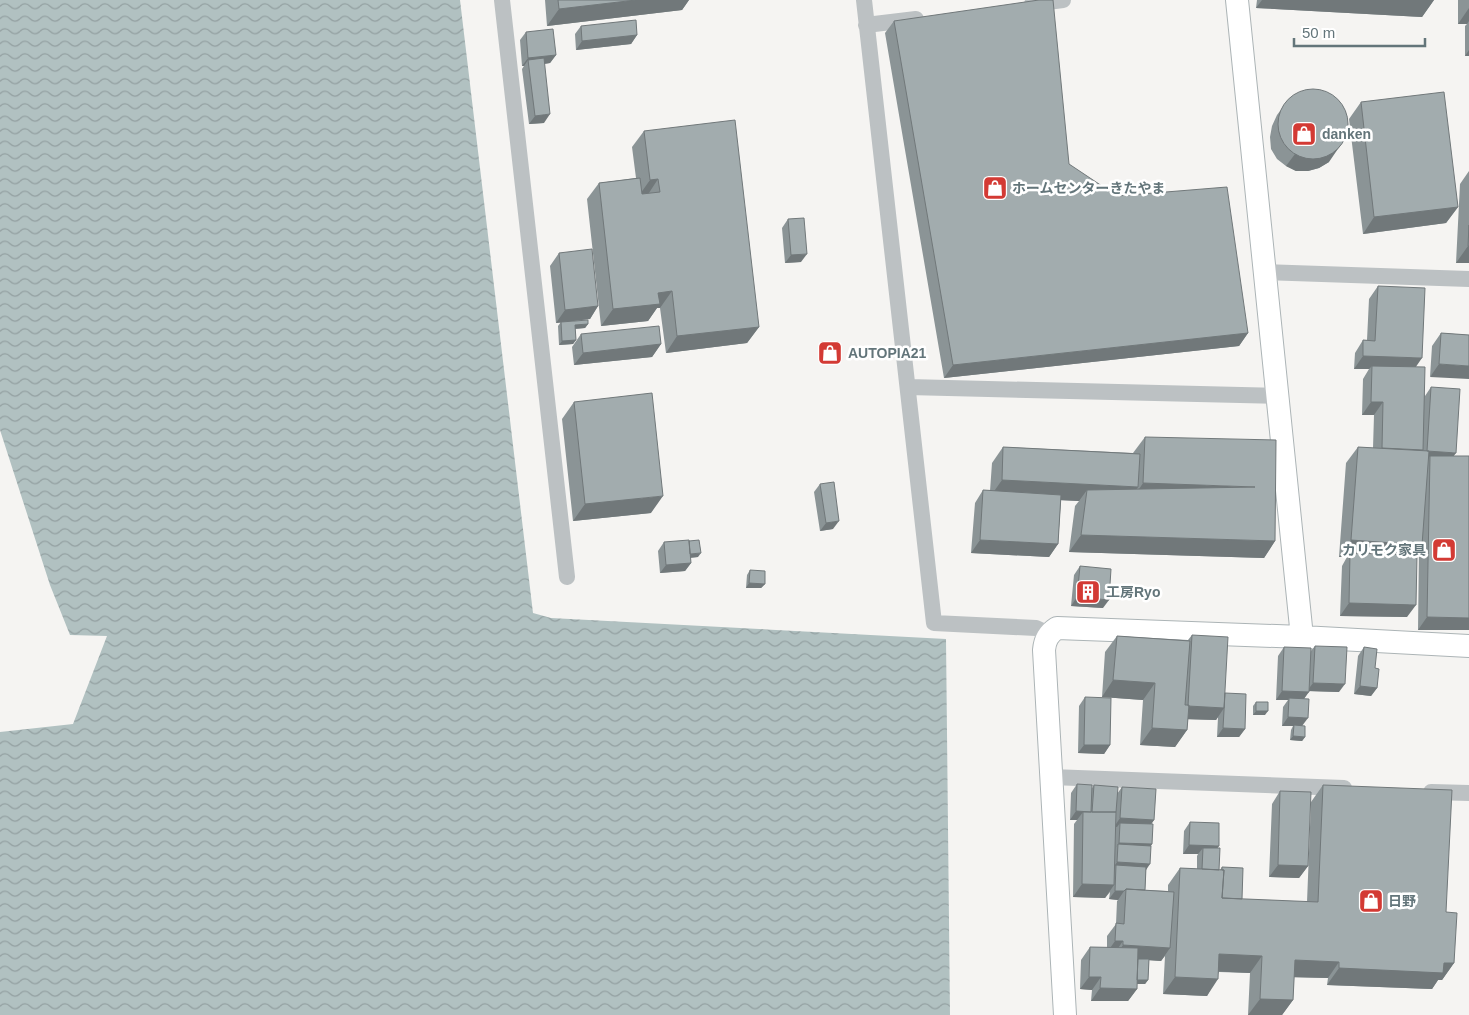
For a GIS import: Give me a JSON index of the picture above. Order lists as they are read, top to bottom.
{
  "places": {
    "shop": [
      "danken",
      "ホームセンターきたやま",
      "AUTOPIA21",
      "カリモク家具",
      "日野"
    ],
    "building": ["工房Ryo"]
  },
  "scale_bar": "50 m"
}
